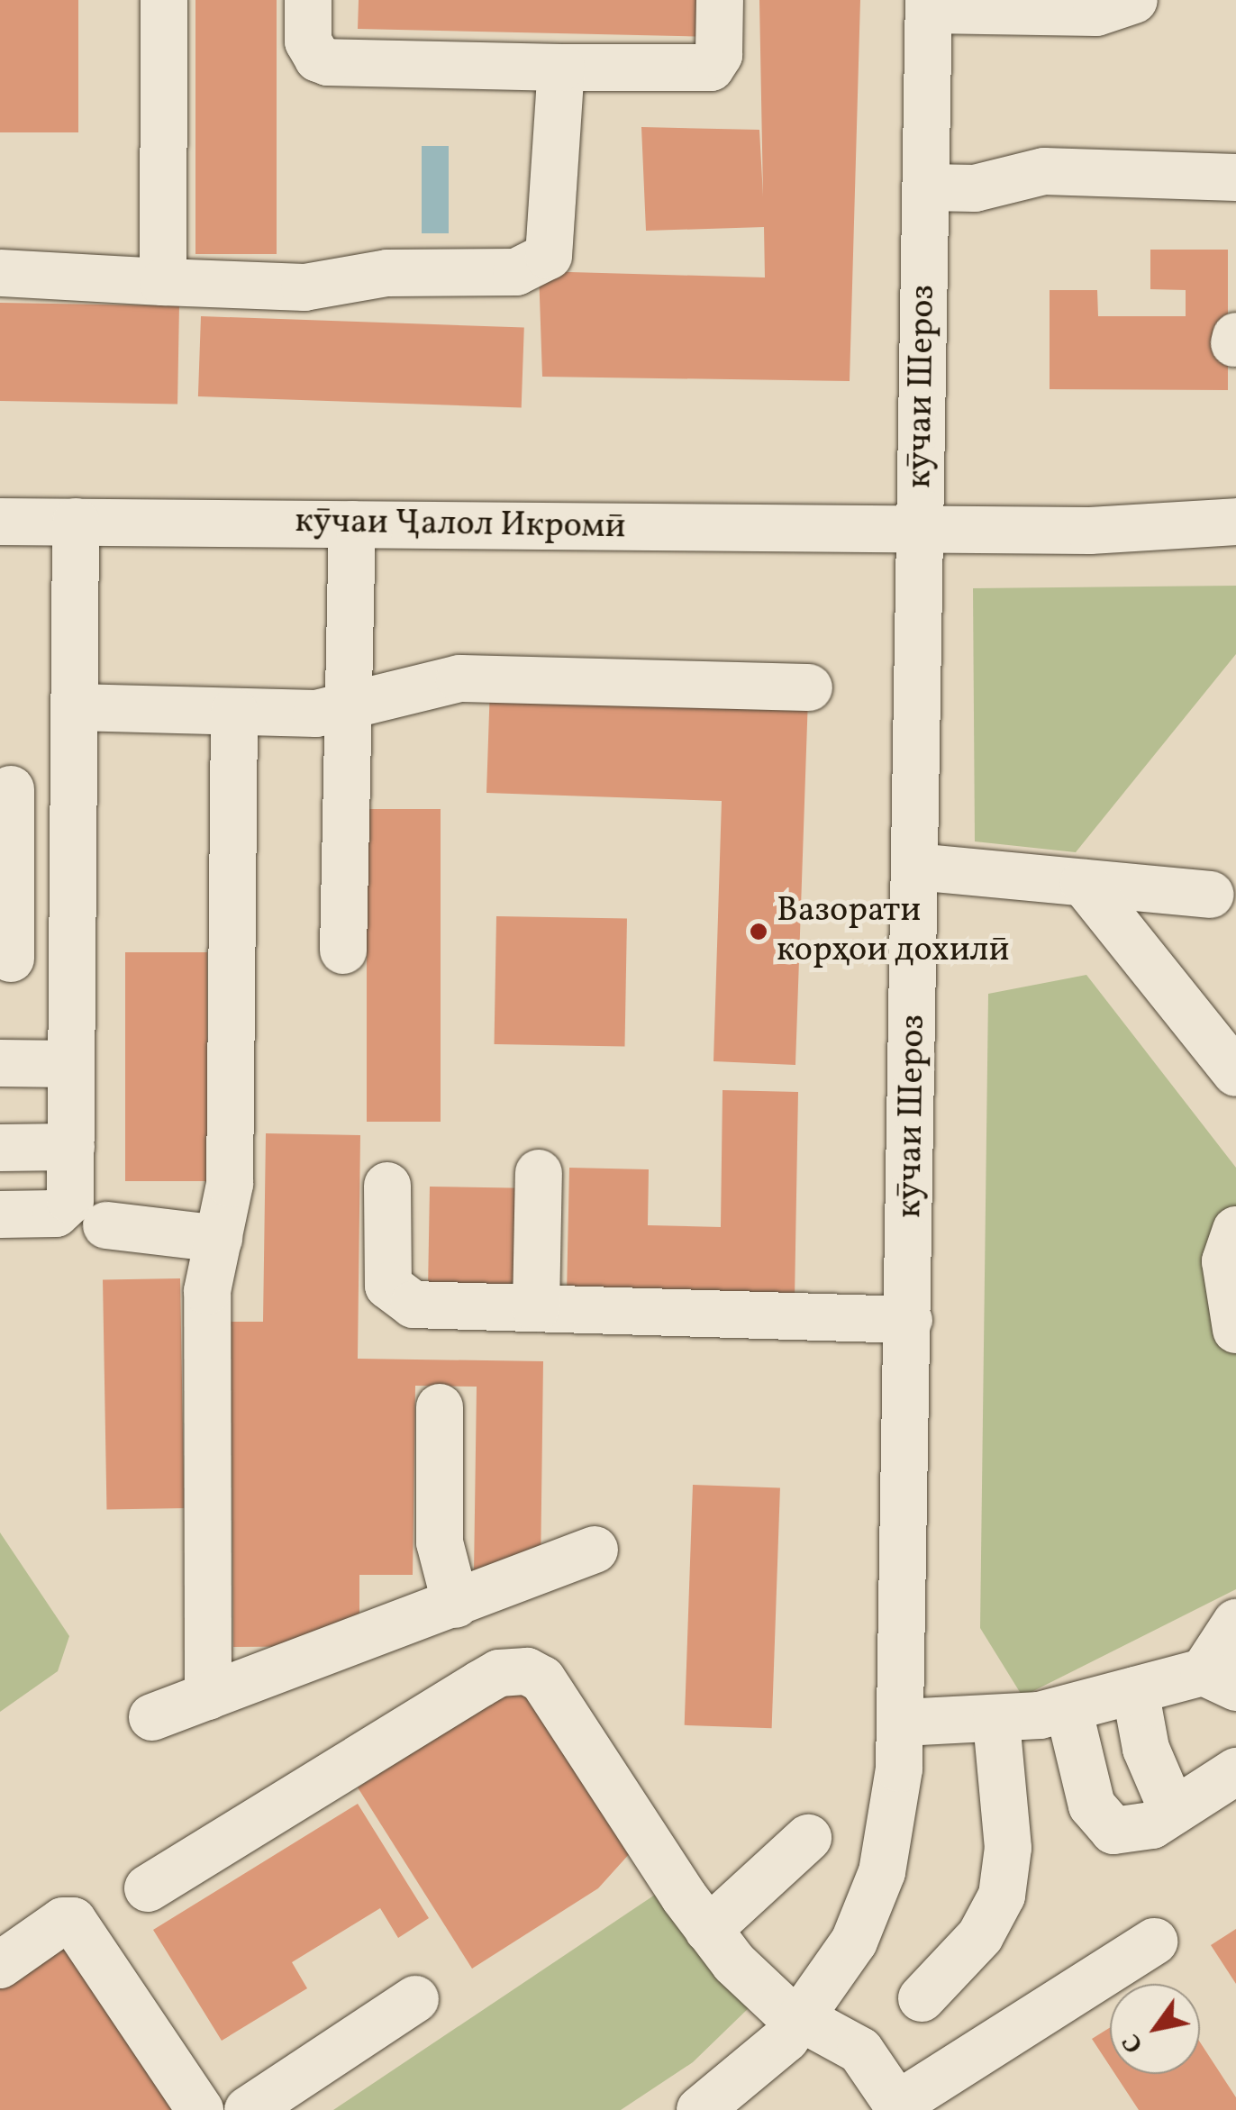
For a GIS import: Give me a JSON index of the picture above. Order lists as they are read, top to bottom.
{
  "streets": {
    "street": ["кӯчаи Шероз", "кӯчаи Ҷалол Икромӣ"]
  },
  "crossings": [
    ["кӯчаи Шероз", "кӯчаи Ҷалол Икромӣ"]
  ],
  "places": ["Вазорати корҳои дохилӣ"],
  "north": "bottom left"
}
